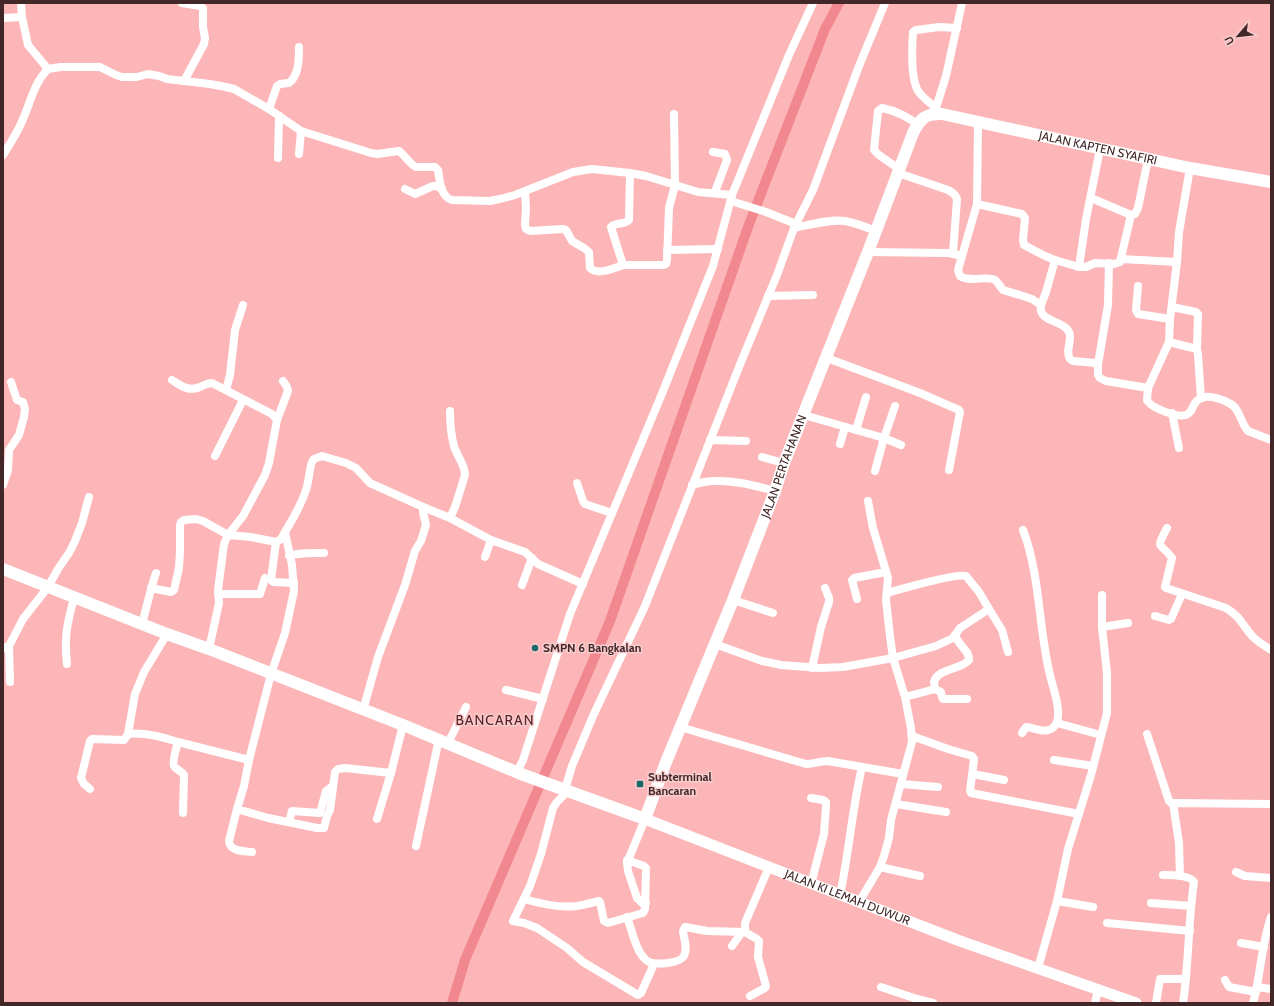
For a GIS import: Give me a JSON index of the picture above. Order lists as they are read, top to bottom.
{
  "streets": {
    "highway": ["JALAN KAPTEN SYAFIRI", "JALAN PERTAHANAN", "JALAN KI LEMAH DUWUR"]
  },
  "crossings": [
    ["JALAN KAPTEN SYAFIRI", "JALAN PERTAHANAN"],
    ["JALAN PERTAHANAN", "JALAN KI LEMAH DUWUR"]
  ],
  "districts": ["BANCARAN"],
  "places": {
    "other": ["SMPN 6 Bangkalan"],
    "transit": ["Subterminal Bancaran"]
  },
  "north": "bottom left"
}
